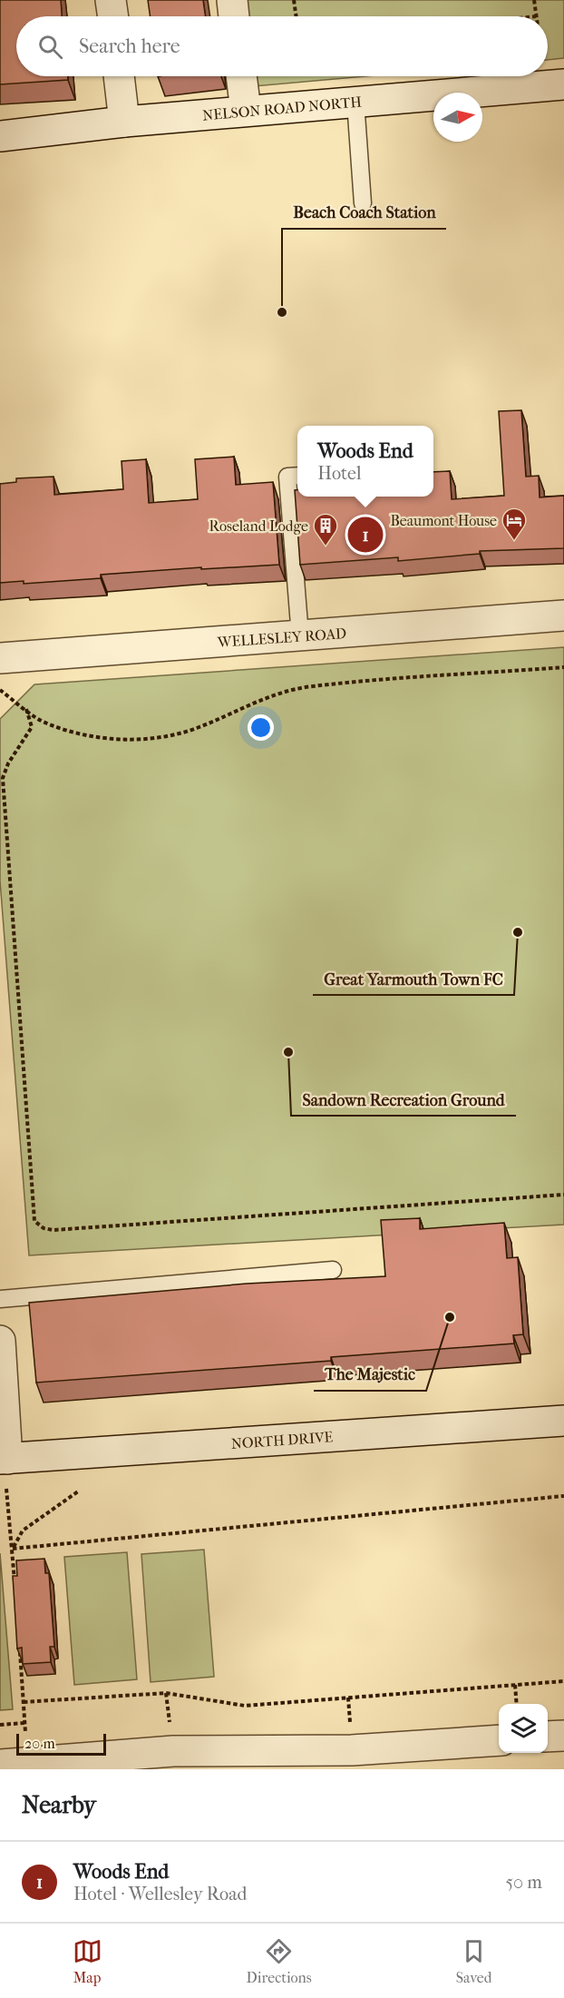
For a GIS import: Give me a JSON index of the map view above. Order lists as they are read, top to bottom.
{
  "streets": {
    "street": ["NELSON ROAD NORTH", "WELLESLEY ROAD", "NORTH DRIVE"]
  },
  "places": {
    "other": [
      "Beach Coach Station",
      "Great Yarmouth Town FC",
      "Sandown Recreation Ground",
      "The Majestic"
    ],
    "hotel": ["Beaumont House"],
    "building": ["Roseland Lodge"]
  },
  "scale_bar": "20 m",
  "north": "right",
  "page": {
    "search": "Search here",
    "popup": ["Woods End", "Hotel"],
    "pins": "1",
    "scale": "20 m",
    "heading": "Nearby",
    "list": [
      {
        "mark": "1",
        "name": "Woods End",
        "note": "Hotel · Wellesley Road",
        "value": "50 m"
      }
    ],
    "nav": ["Map", "Directions", "Saved"]
  }
}
